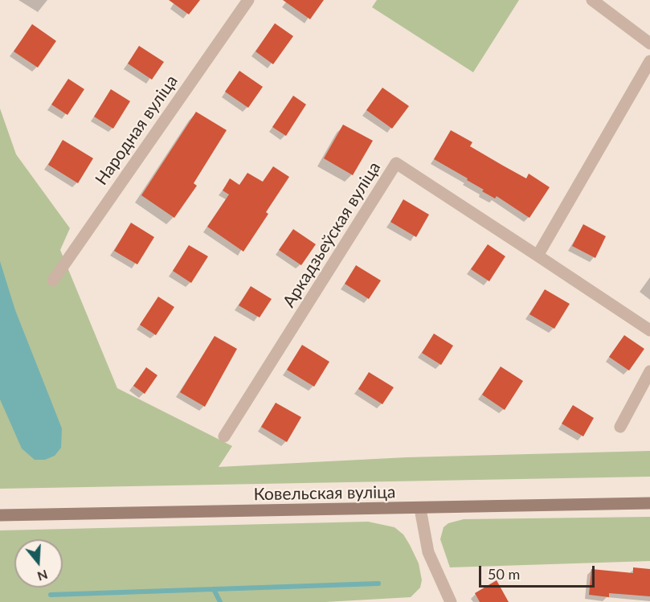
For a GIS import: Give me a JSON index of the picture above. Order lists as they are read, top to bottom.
{
  "streets": {
    "main road": ["Ковельская вуліца"],
    "street": ["Народная вуліца", "Аркадзьеўская вуліца"]
  },
  "scale_bar": "50 m",
  "north": "bottom"
}
